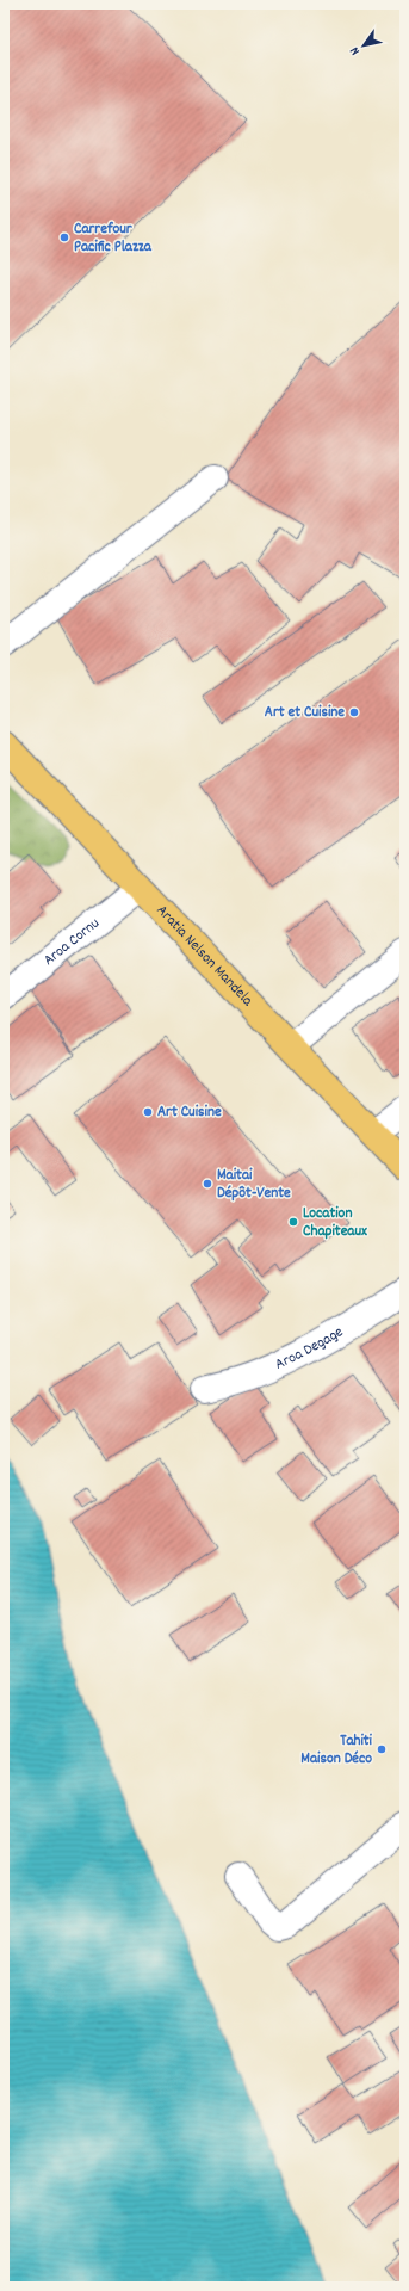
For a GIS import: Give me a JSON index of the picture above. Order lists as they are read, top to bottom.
{
  "streets": {
    "main road": ["Aratia Nelson Mandela"],
    "street": ["Aroa Cornu", "Aroa Degage"]
  },
  "crossings": [
    ["Aroa Cornu", "Aratia Nelson Mandela"]
  ],
  "places": [
    "Carrefour Pacific Plazza",
    "Art et Cuisine",
    "Art Cuisine",
    "Maitai Dépôt-Vente",
    "Location Chapiteaux",
    "Tahiti Maison Déco"
  ],
  "north": "bottom left"
}
